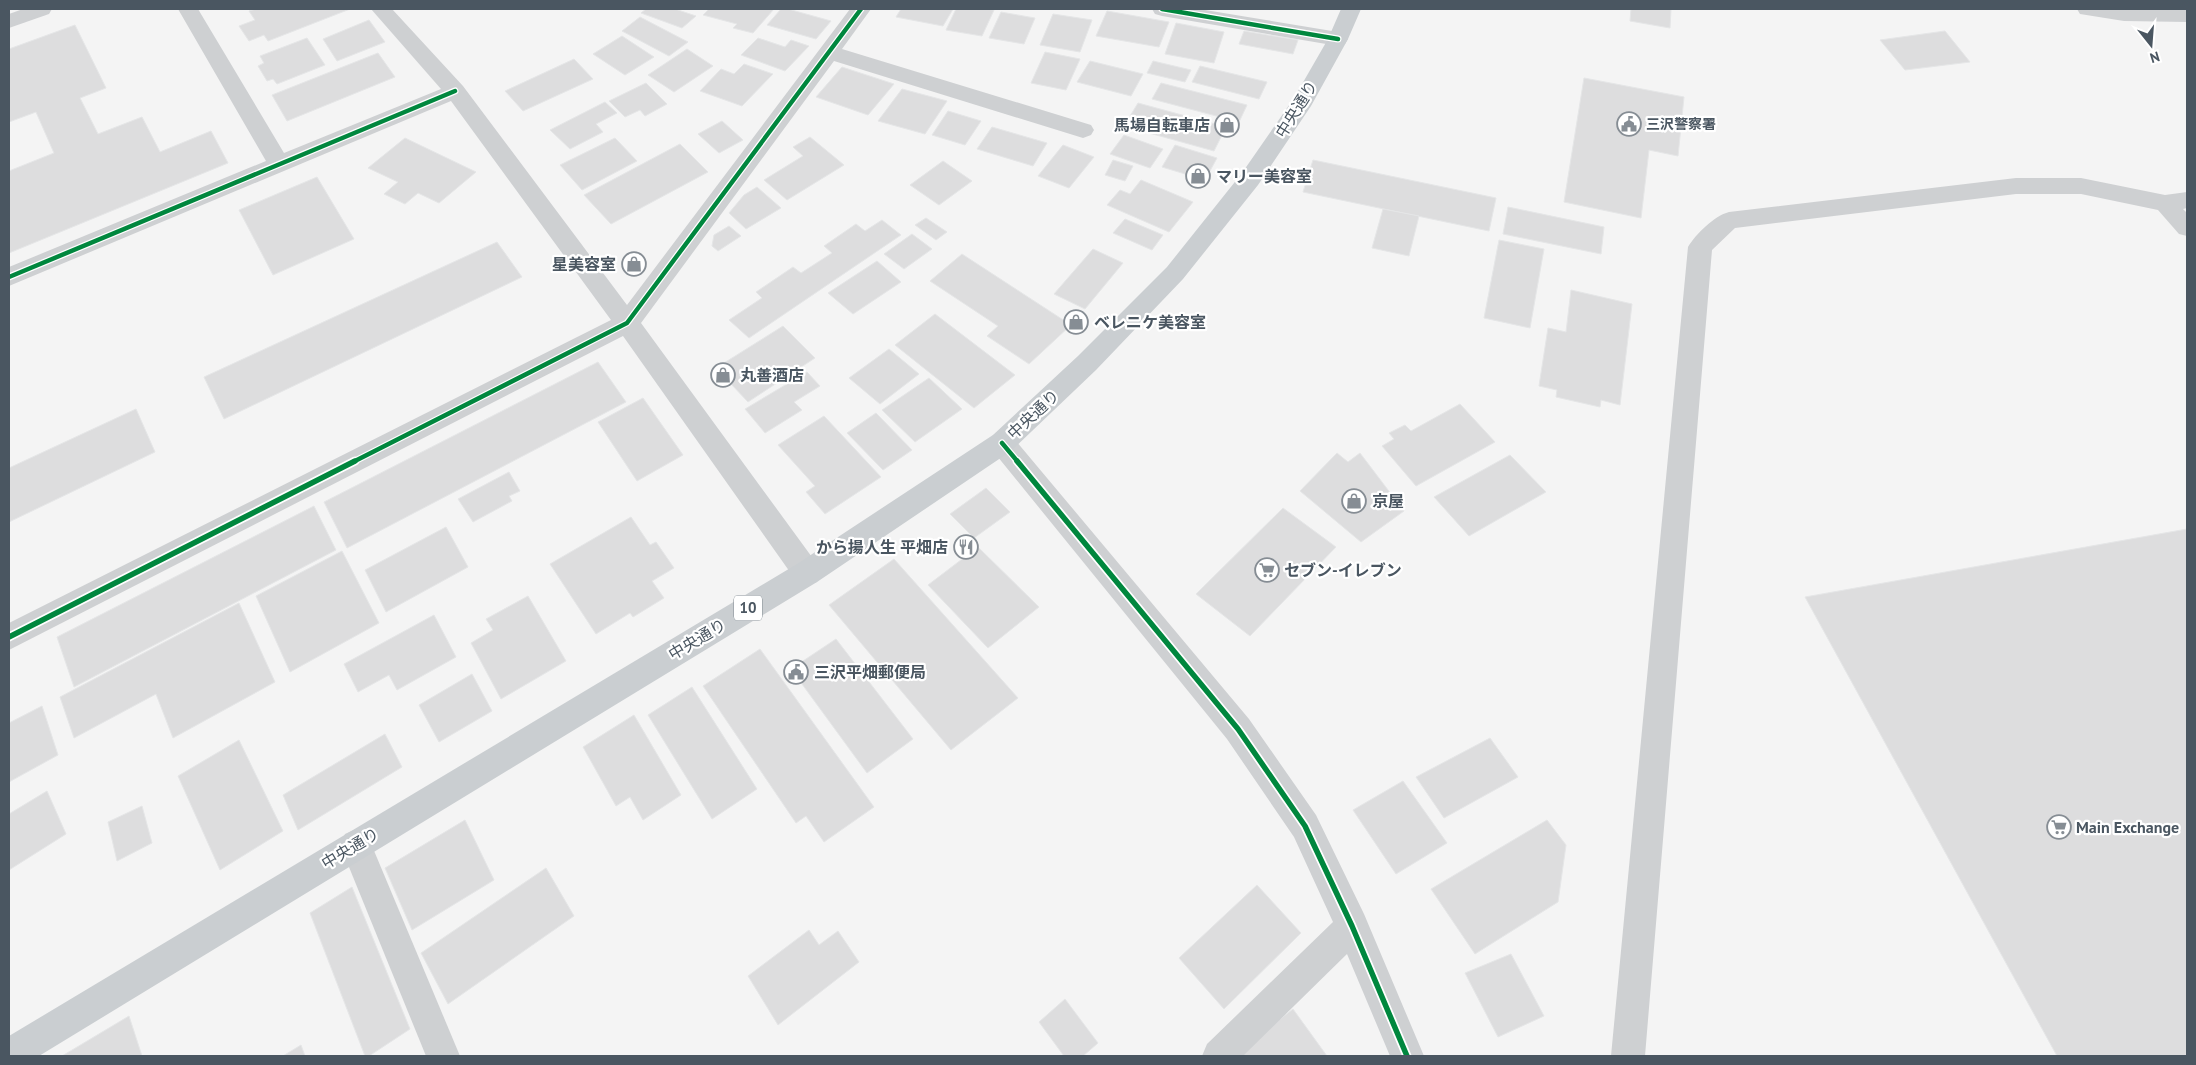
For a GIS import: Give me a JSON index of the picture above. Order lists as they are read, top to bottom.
{
  "streets": {
    "main road": ["中央通り", "10"]
  },
  "places": {
    "public building": ["三沢警察署", "三沢平畑郵便局"],
    "shop": [
      "馬場自転車店",
      "マリー美容室",
      "星美容室",
      "ベレニケ美容室",
      "丸善酒店",
      "京屋"
    ],
    "restaurant": ["から揚人生 平畑店"],
    "supermarket": ["セブン-イレブン", "Main Exchange"]
  },
  "north": "bottom"
}
